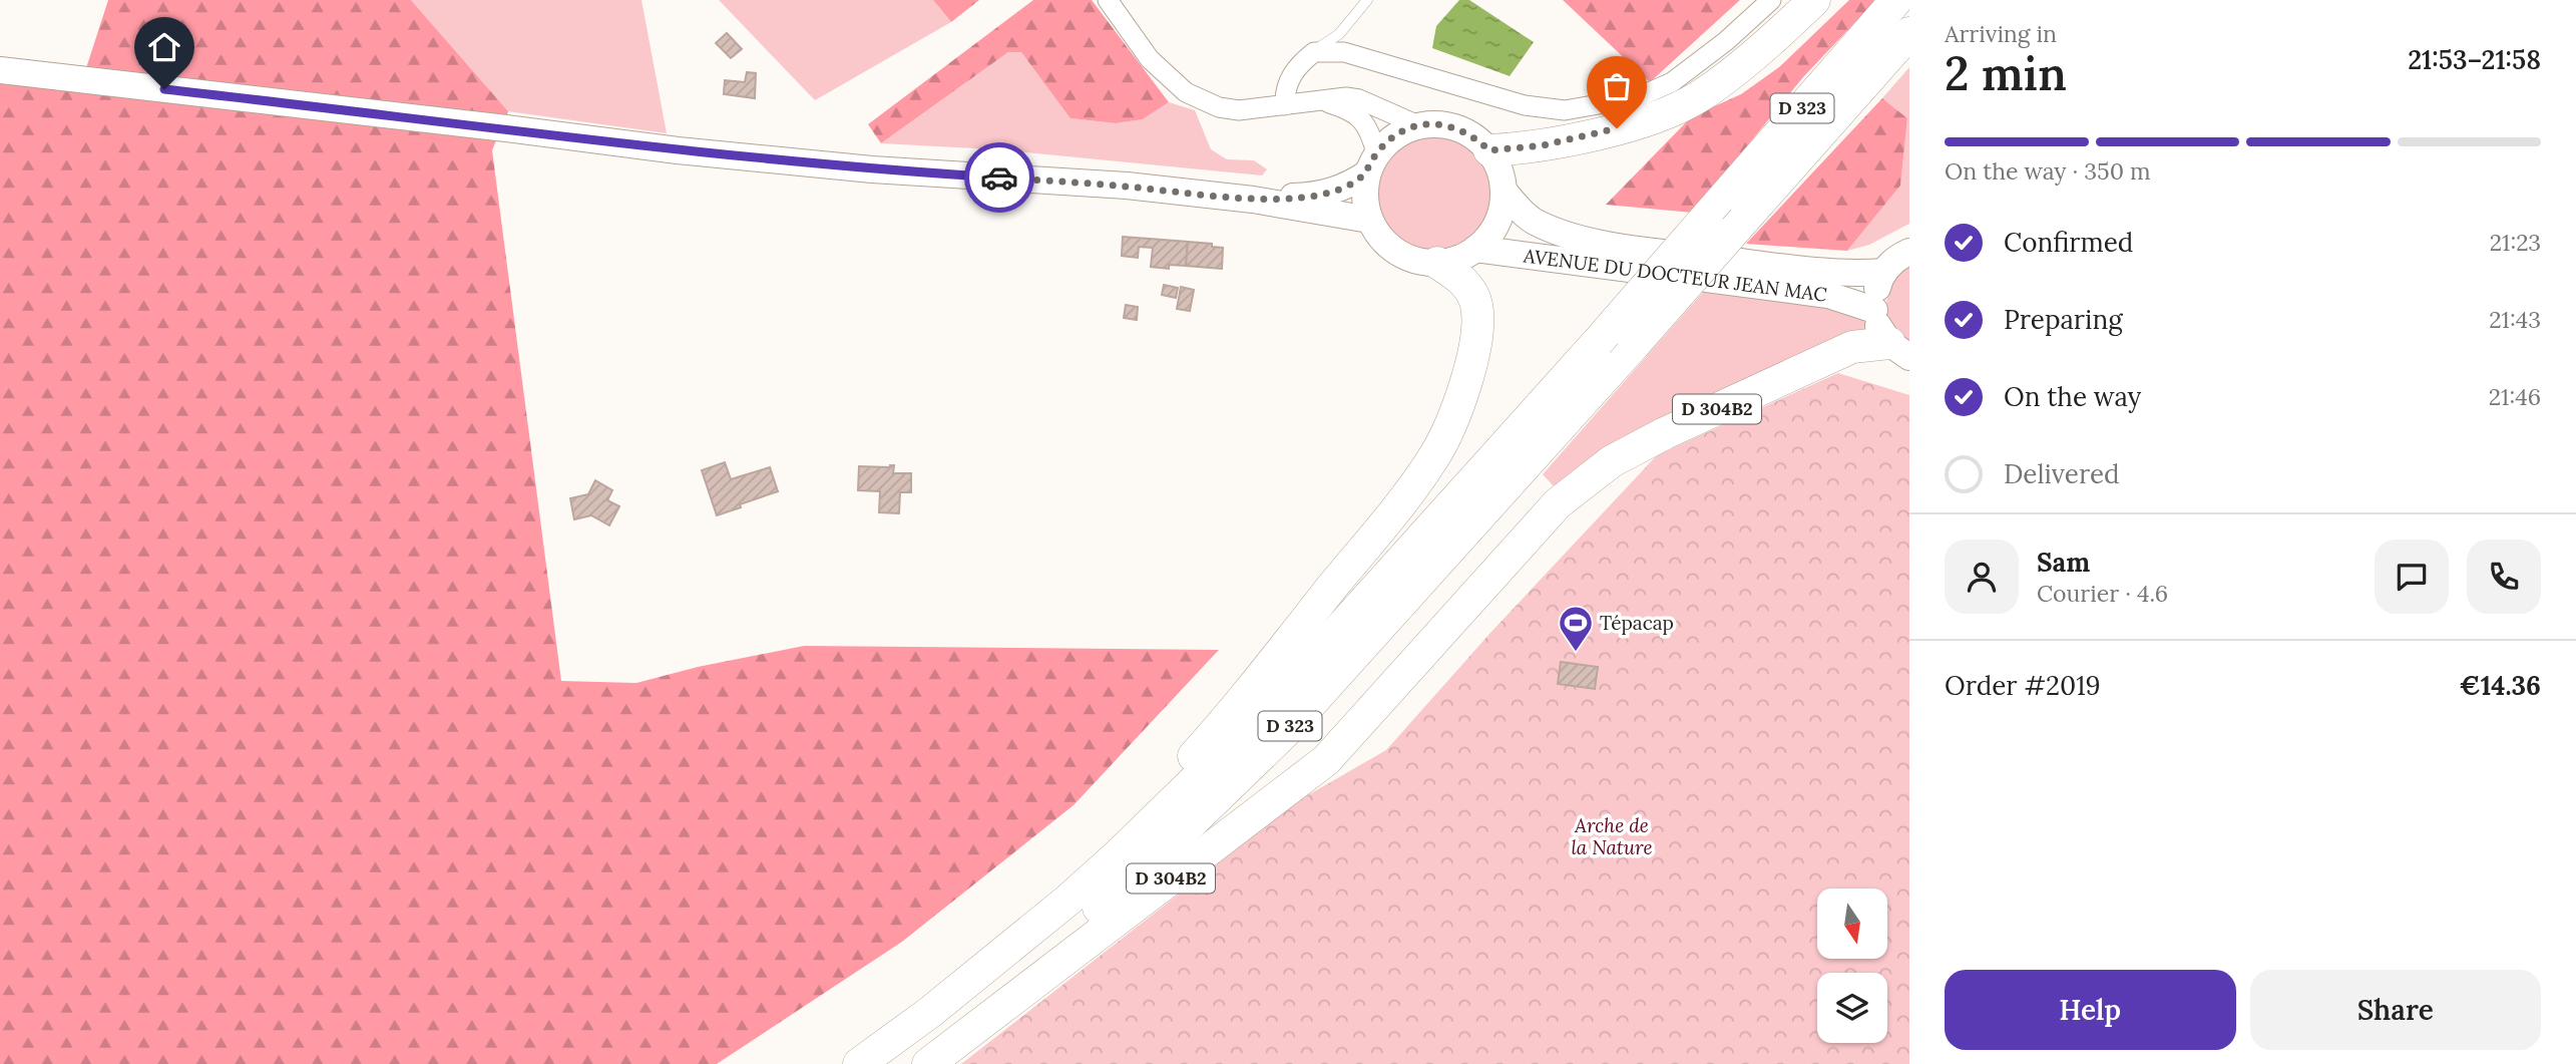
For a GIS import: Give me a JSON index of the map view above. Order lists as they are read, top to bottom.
{
  "streets": {
    "highway": ["D 323", "D 304B2"],
    "main road": ["AVENUE DU DOCTEUR JEAN MAC"]
  },
  "parks": ["Arche de la Nature"],
  "places": {
    "sports": ["Tépacap"]
  },
  "north": "bottom",
  "page": {
    "heading": ["2 min", "Arriving in", "21:53–21:58"],
    "panel": [
      "Sam",
      "Courier · 4.6",
      "Order #2019",
      "€14.36"
    ],
    "bar": "On the way · 350 m",
    "list": [
      ["Confirmed", "21:23"],
      ["Preparing", "21:43"],
      ["On the way", "21:46"],
      "Delivered"
    ],
    "buttons": ["Help", "Share"]
  }
}
